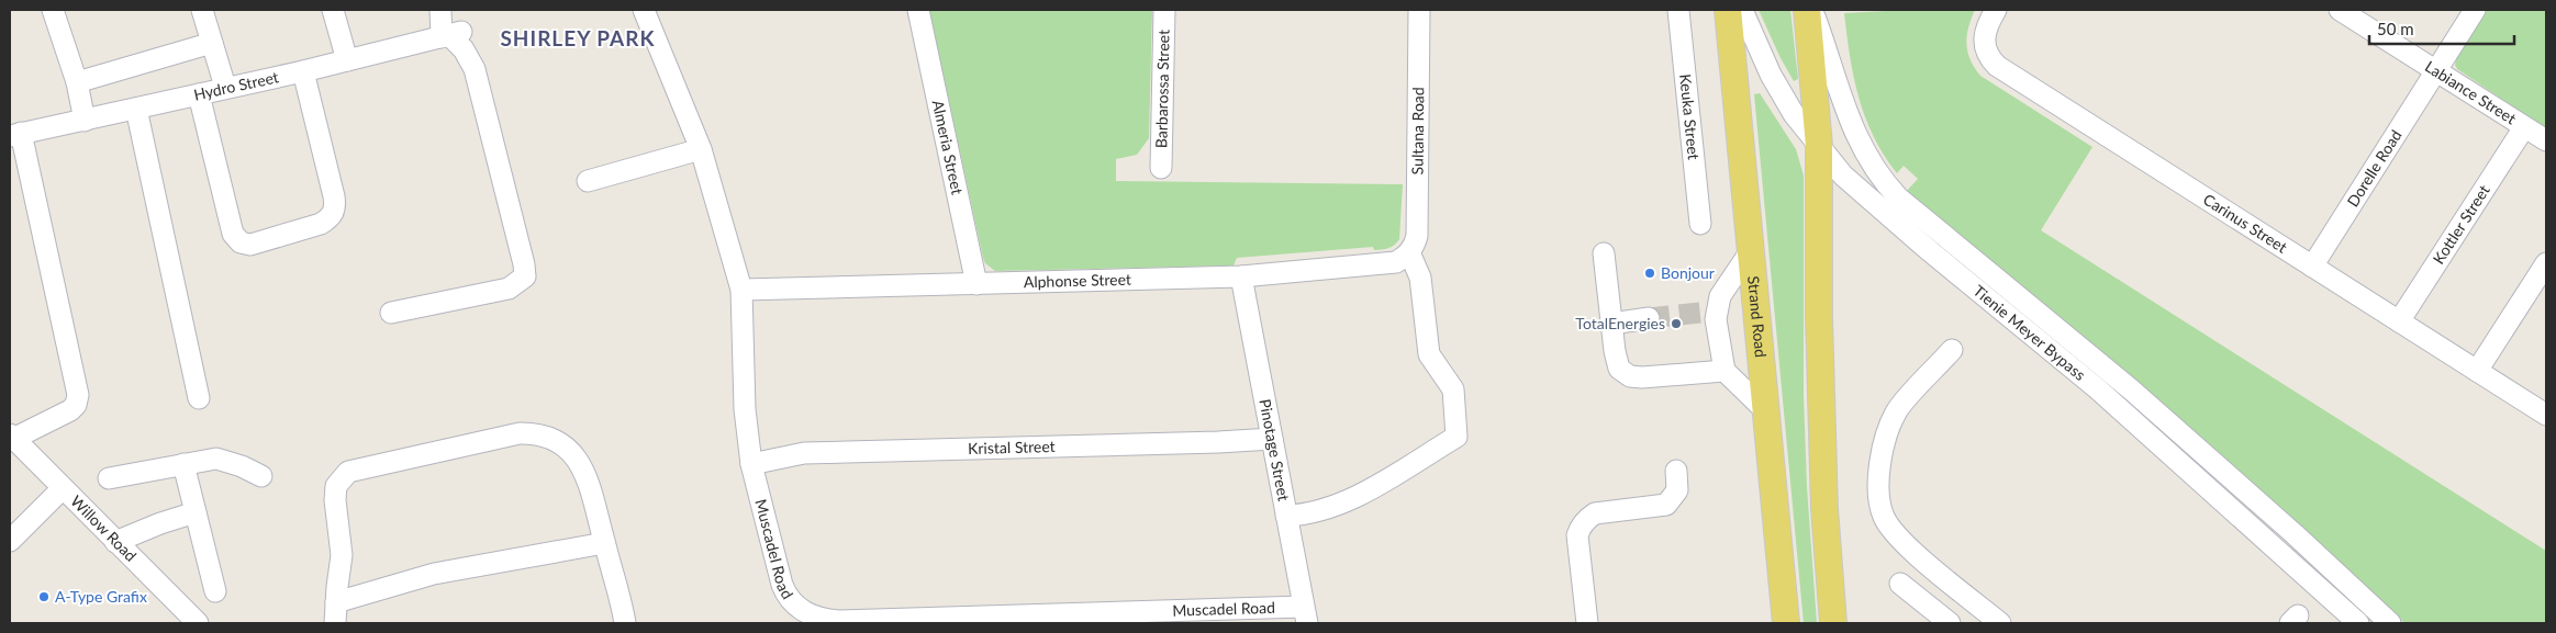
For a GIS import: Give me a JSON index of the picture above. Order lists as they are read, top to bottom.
{
  "streets": {
    "main road": ["Strand Road"],
    "street": [
      "Hydro Street",
      "Barbarossa Street",
      "Labiance Street",
      "Keuka Street",
      "Sultana Road",
      "Almeria Street",
      "Dorelle Road",
      "Carinus Street",
      "Kottler Street",
      "Alphonse Street",
      "Tienie Meyer Bypass",
      "Kristal Street",
      "Pinotage Street",
      "Willow Road",
      "Muscadel Road"
    ]
  },
  "crossings": [
    ["Labiance Street", "Dorelle Road"],
    ["Labiance Street", "Kottler Street"],
    ["Sultana Road", "Alphonse Street"],
    ["Almeria Street", "Alphonse Street"],
    ["Dorelle Road", "Carinus Street"],
    ["Carinus Street", "Kottler Street"],
    ["Alphonse Street", "Pinotage Street"],
    ["Alphonse Street", "Muscadel Road"],
    ["Kristal Street", "Pinotage Street"],
    ["Kristal Street", "Muscadel Road"],
    ["Pinotage Street", "Muscadel Road"]
  ],
  "districts": ["SHIRLEY PARK"],
  "places": ["Bonjour", "TotalEnergies", "A-Type Grafix"],
  "scale_bar": "50 m"
}
